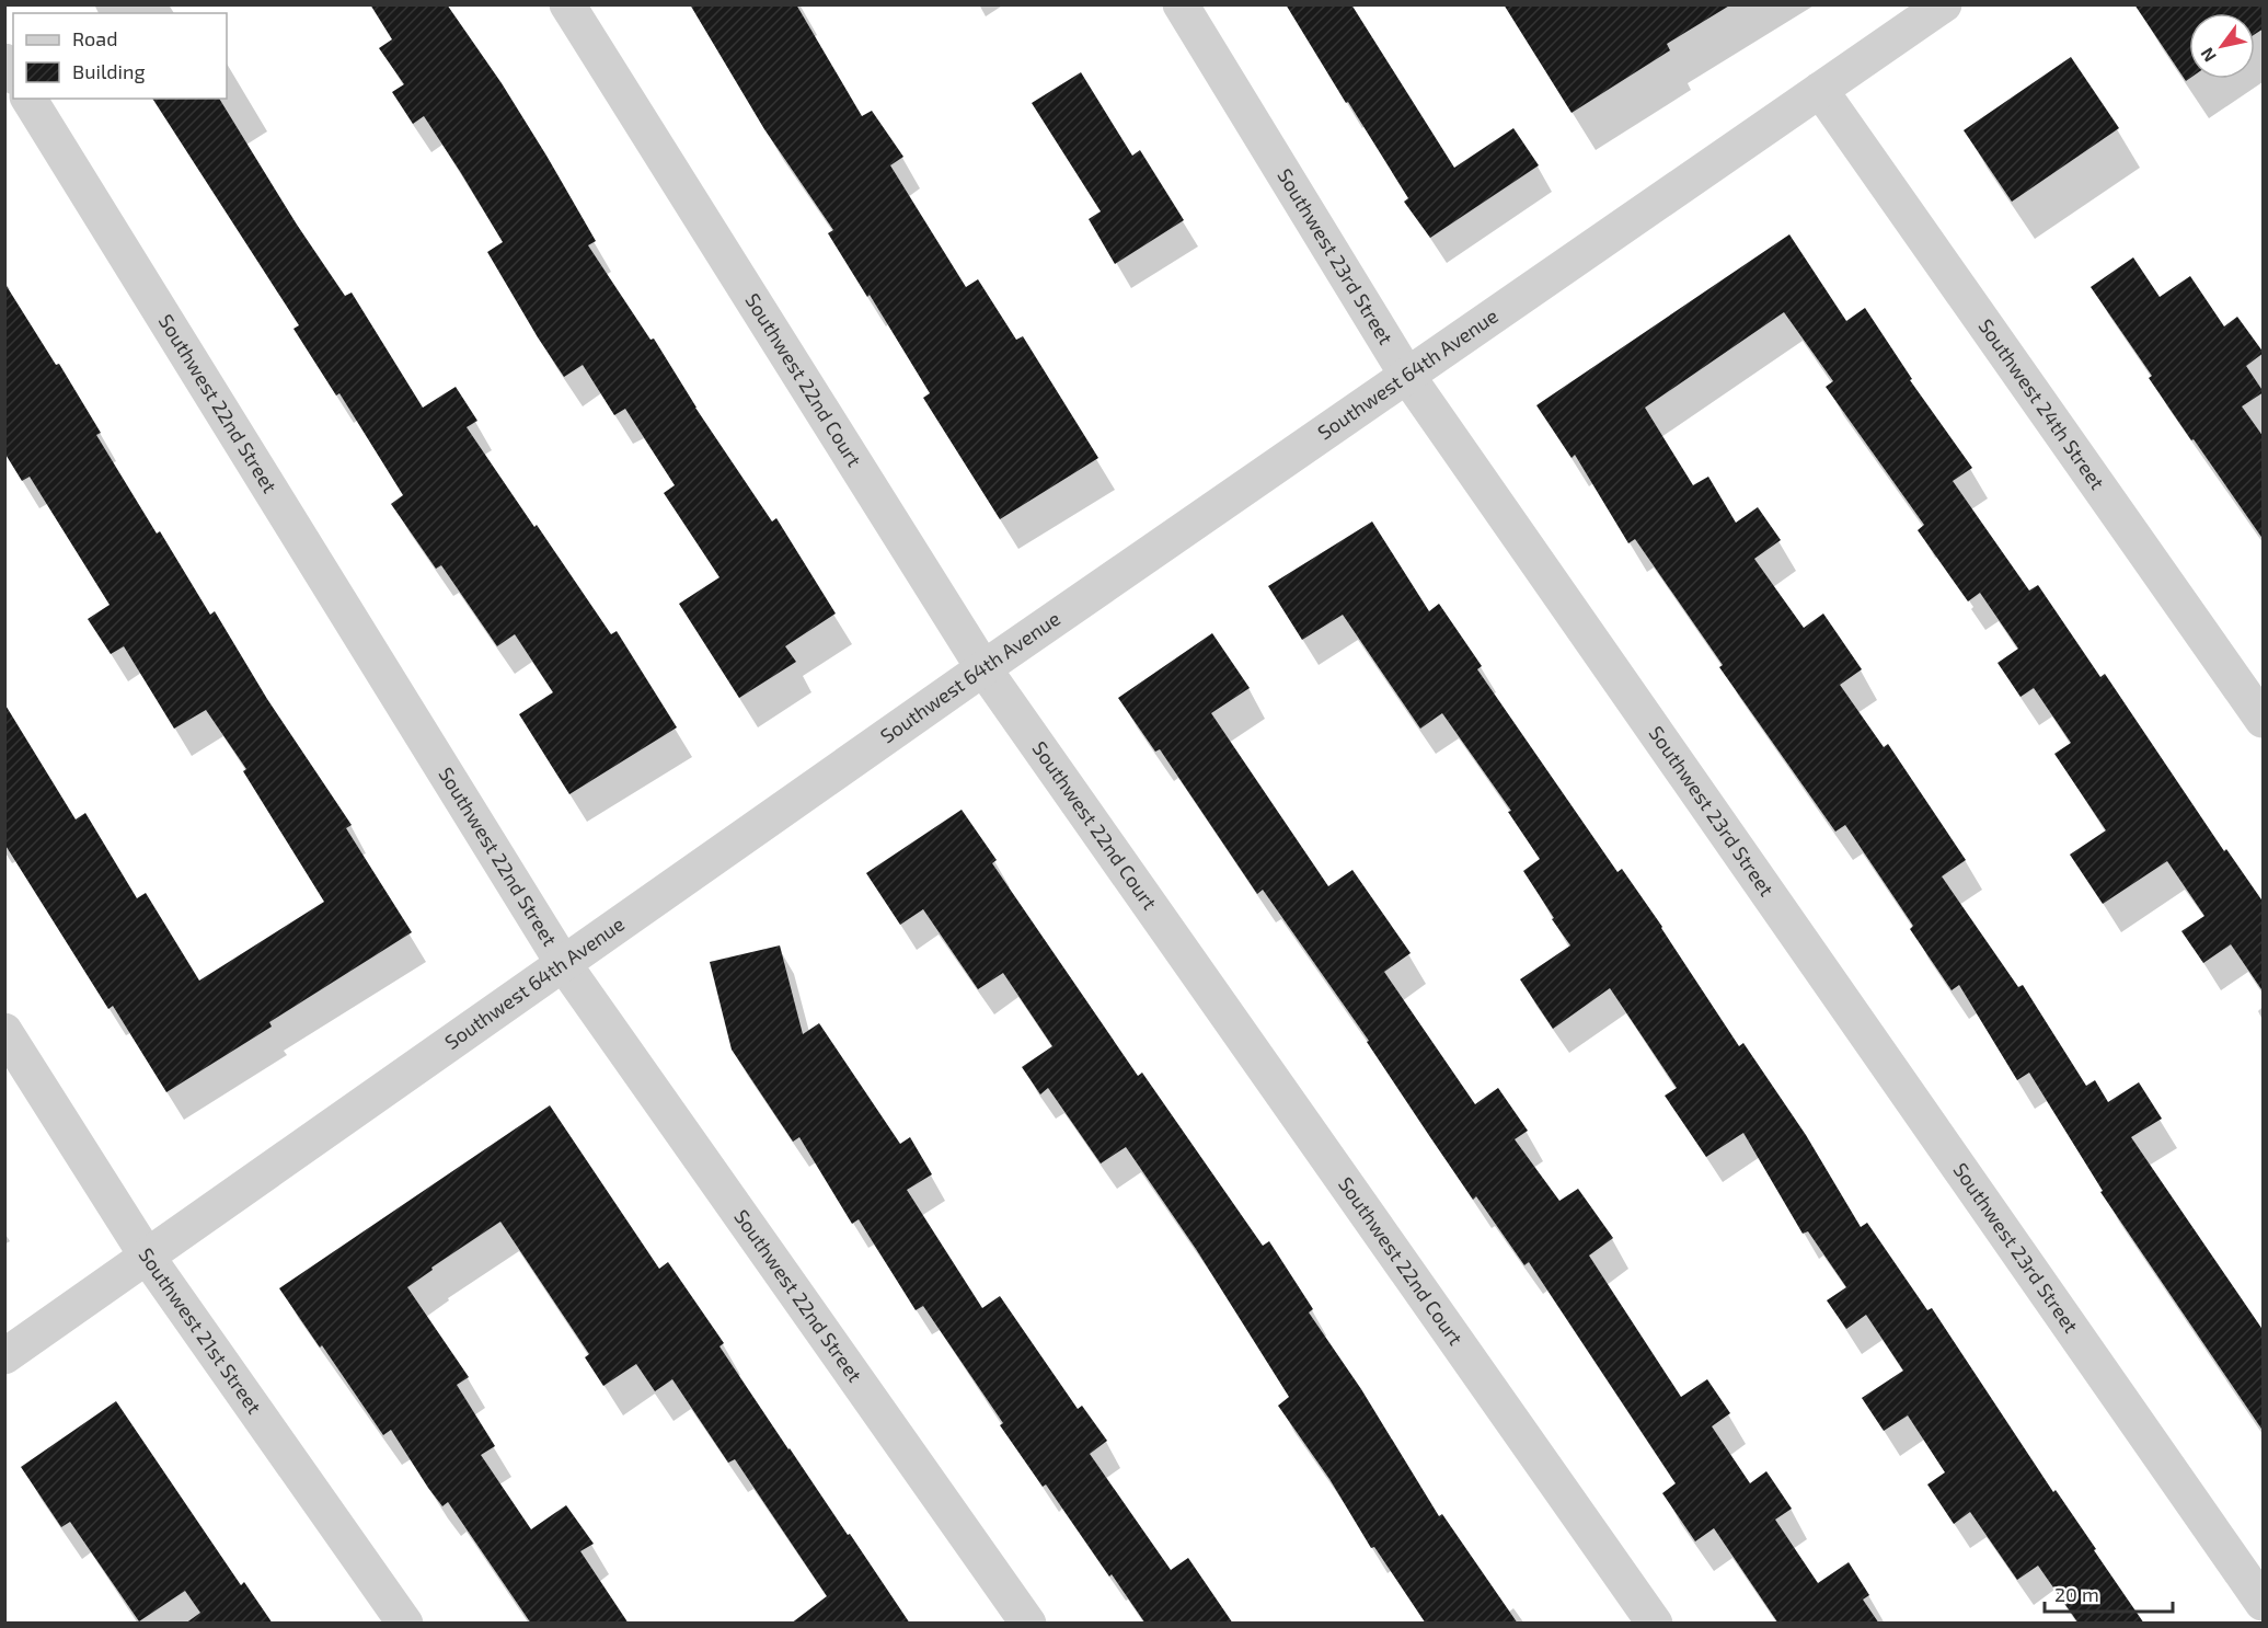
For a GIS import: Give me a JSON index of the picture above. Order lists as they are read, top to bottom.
{
  "streets": {
    "street": [
      "Southwest 23rd Street",
      "Southwest 64th Avenue",
      "Southwest 22nd Court",
      "Southwest 22nd Street",
      "Southwest 24th Street",
      "Southwest 21st Street"
    ]
  },
  "crossings": [
    ["Southwest 23rd Street", "Southwest 64th Avenue"],
    ["Southwest 64th Avenue", "Southwest 22nd Court"],
    ["Southwest 64th Avenue", "Southwest 22nd Street"],
    ["Southwest 64th Avenue", "Southwest 24th Street"],
    ["Southwest 64th Avenue", "Southwest 21st Street"]
  ],
  "legend": ["Road", "Building"],
  "scale_bar": "20 m",
  "north": "bottom left"
}
